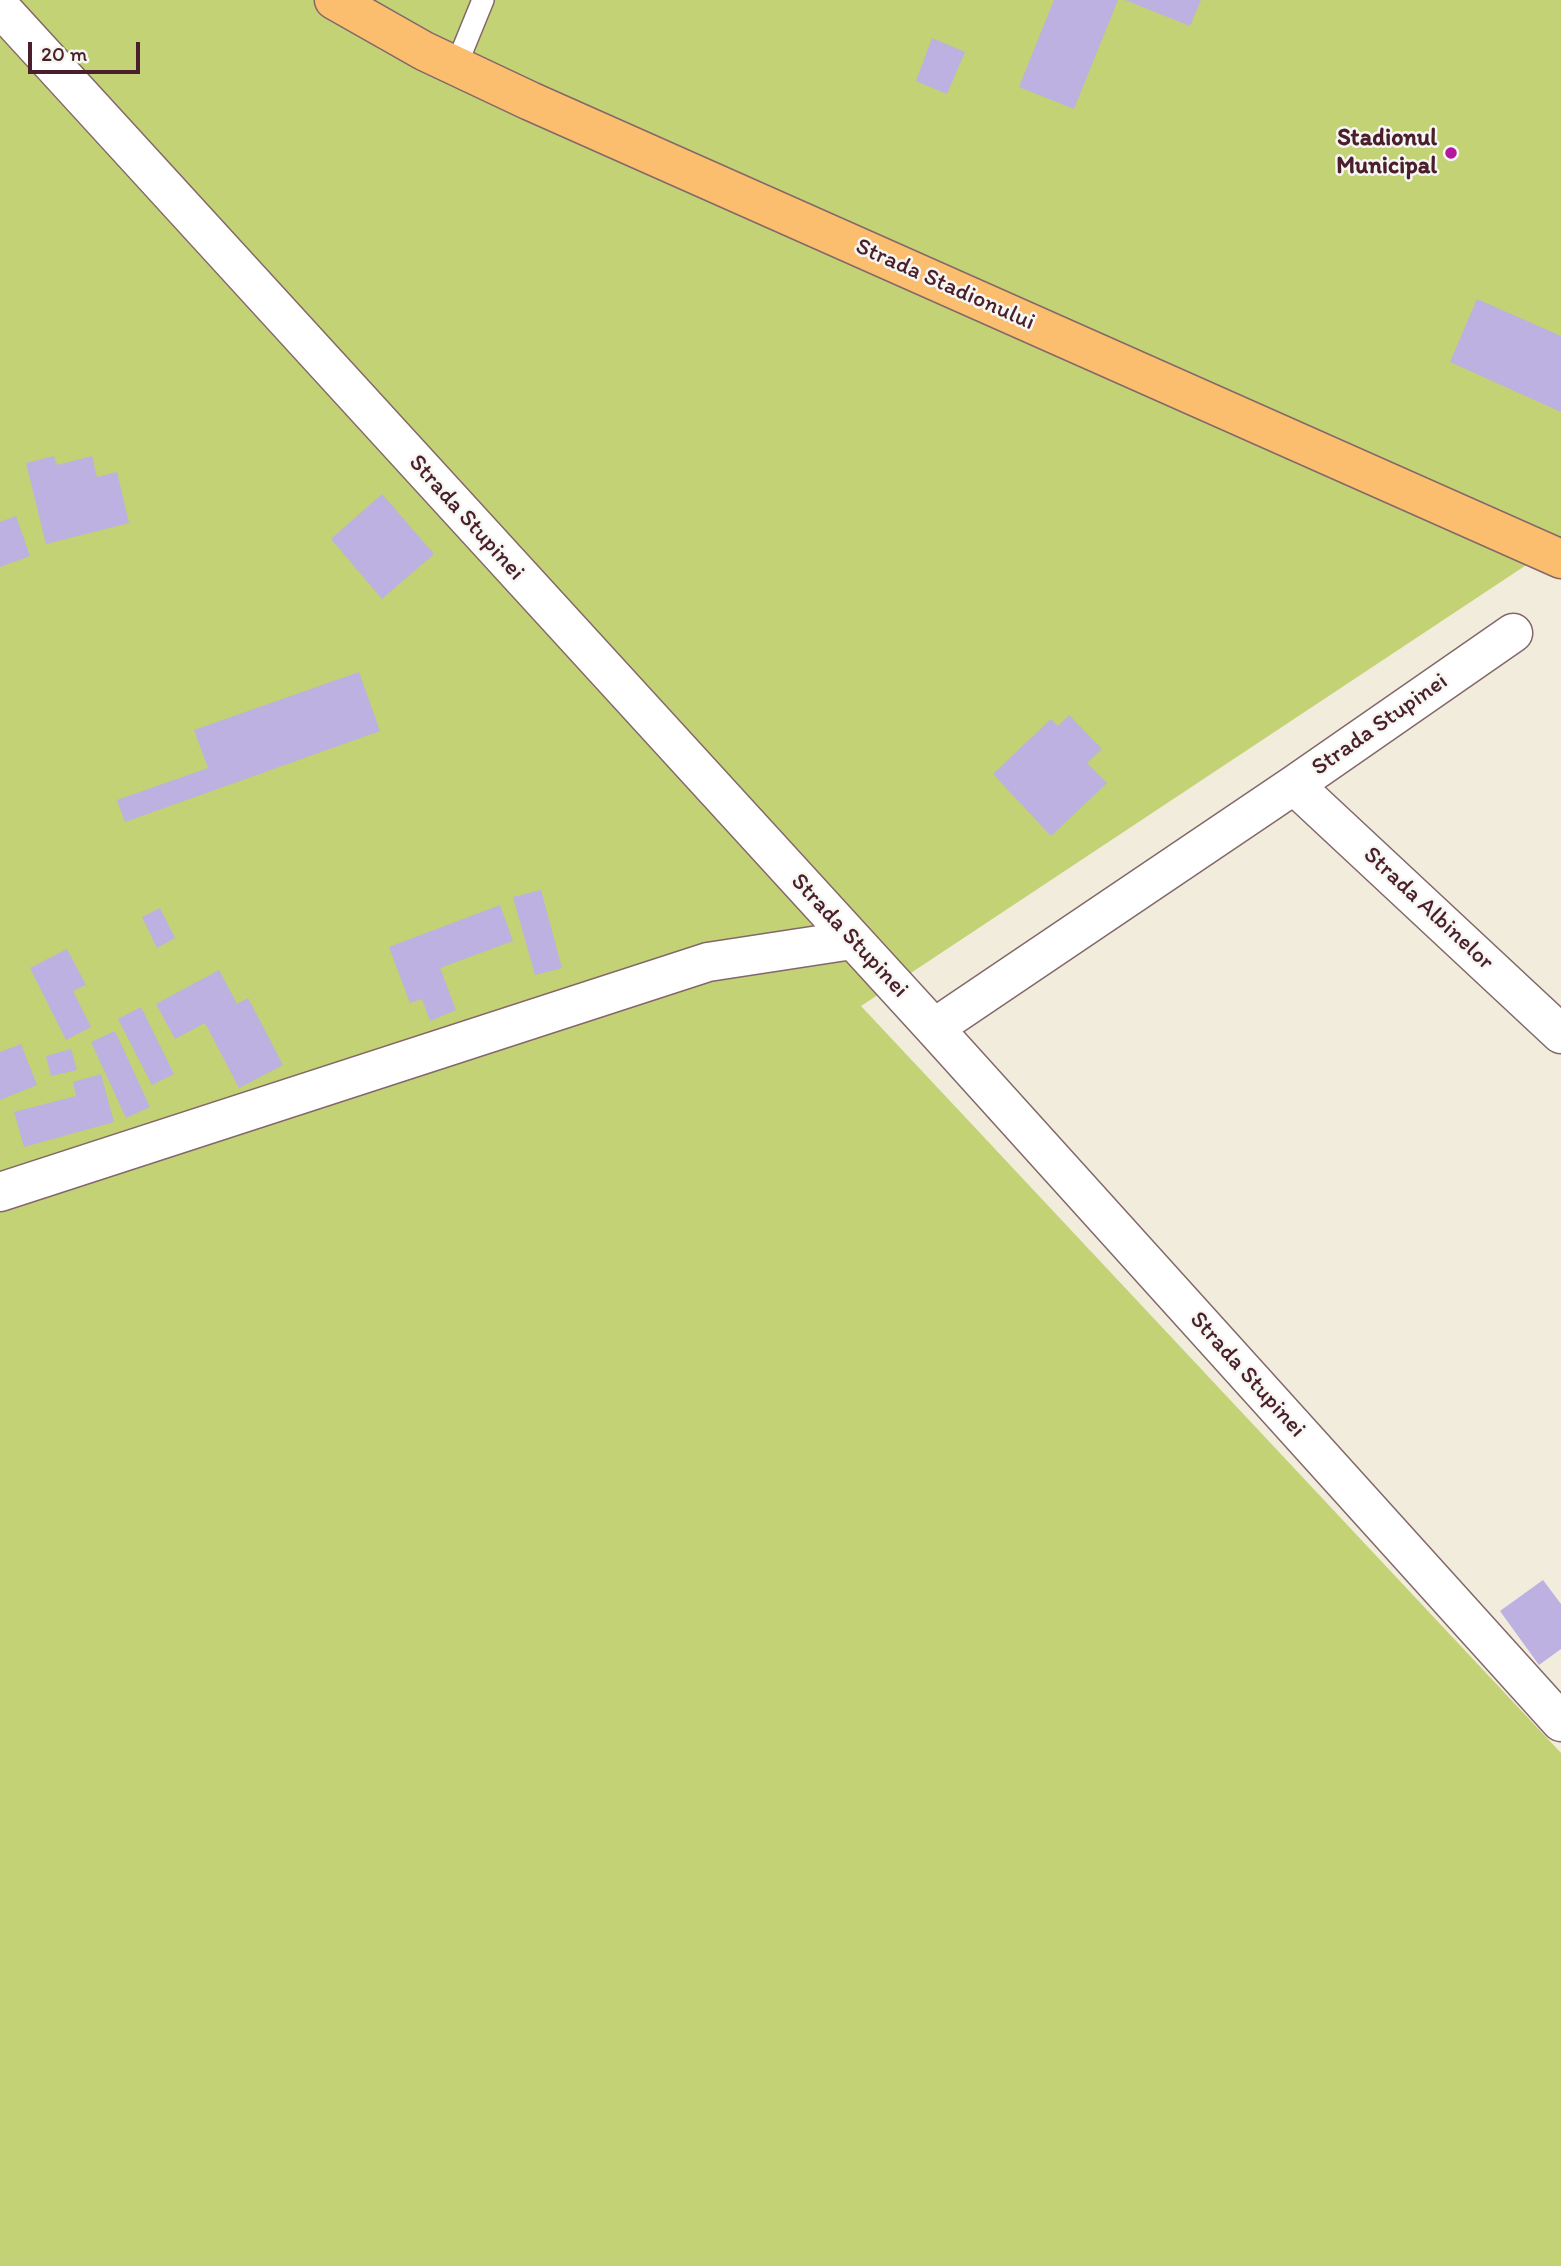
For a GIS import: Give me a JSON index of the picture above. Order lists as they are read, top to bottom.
{
  "streets": {
    "main road": ["Strada Stadionului"],
    "street": ["Strada Stupinei", "Strada Albinelor"]
  },
  "crossings": [
    ["Strada Stupinei", "Strada Albinelor"]
  ],
  "places": ["Stadionul Municipal"],
  "scale_bar": "20 m"
}
